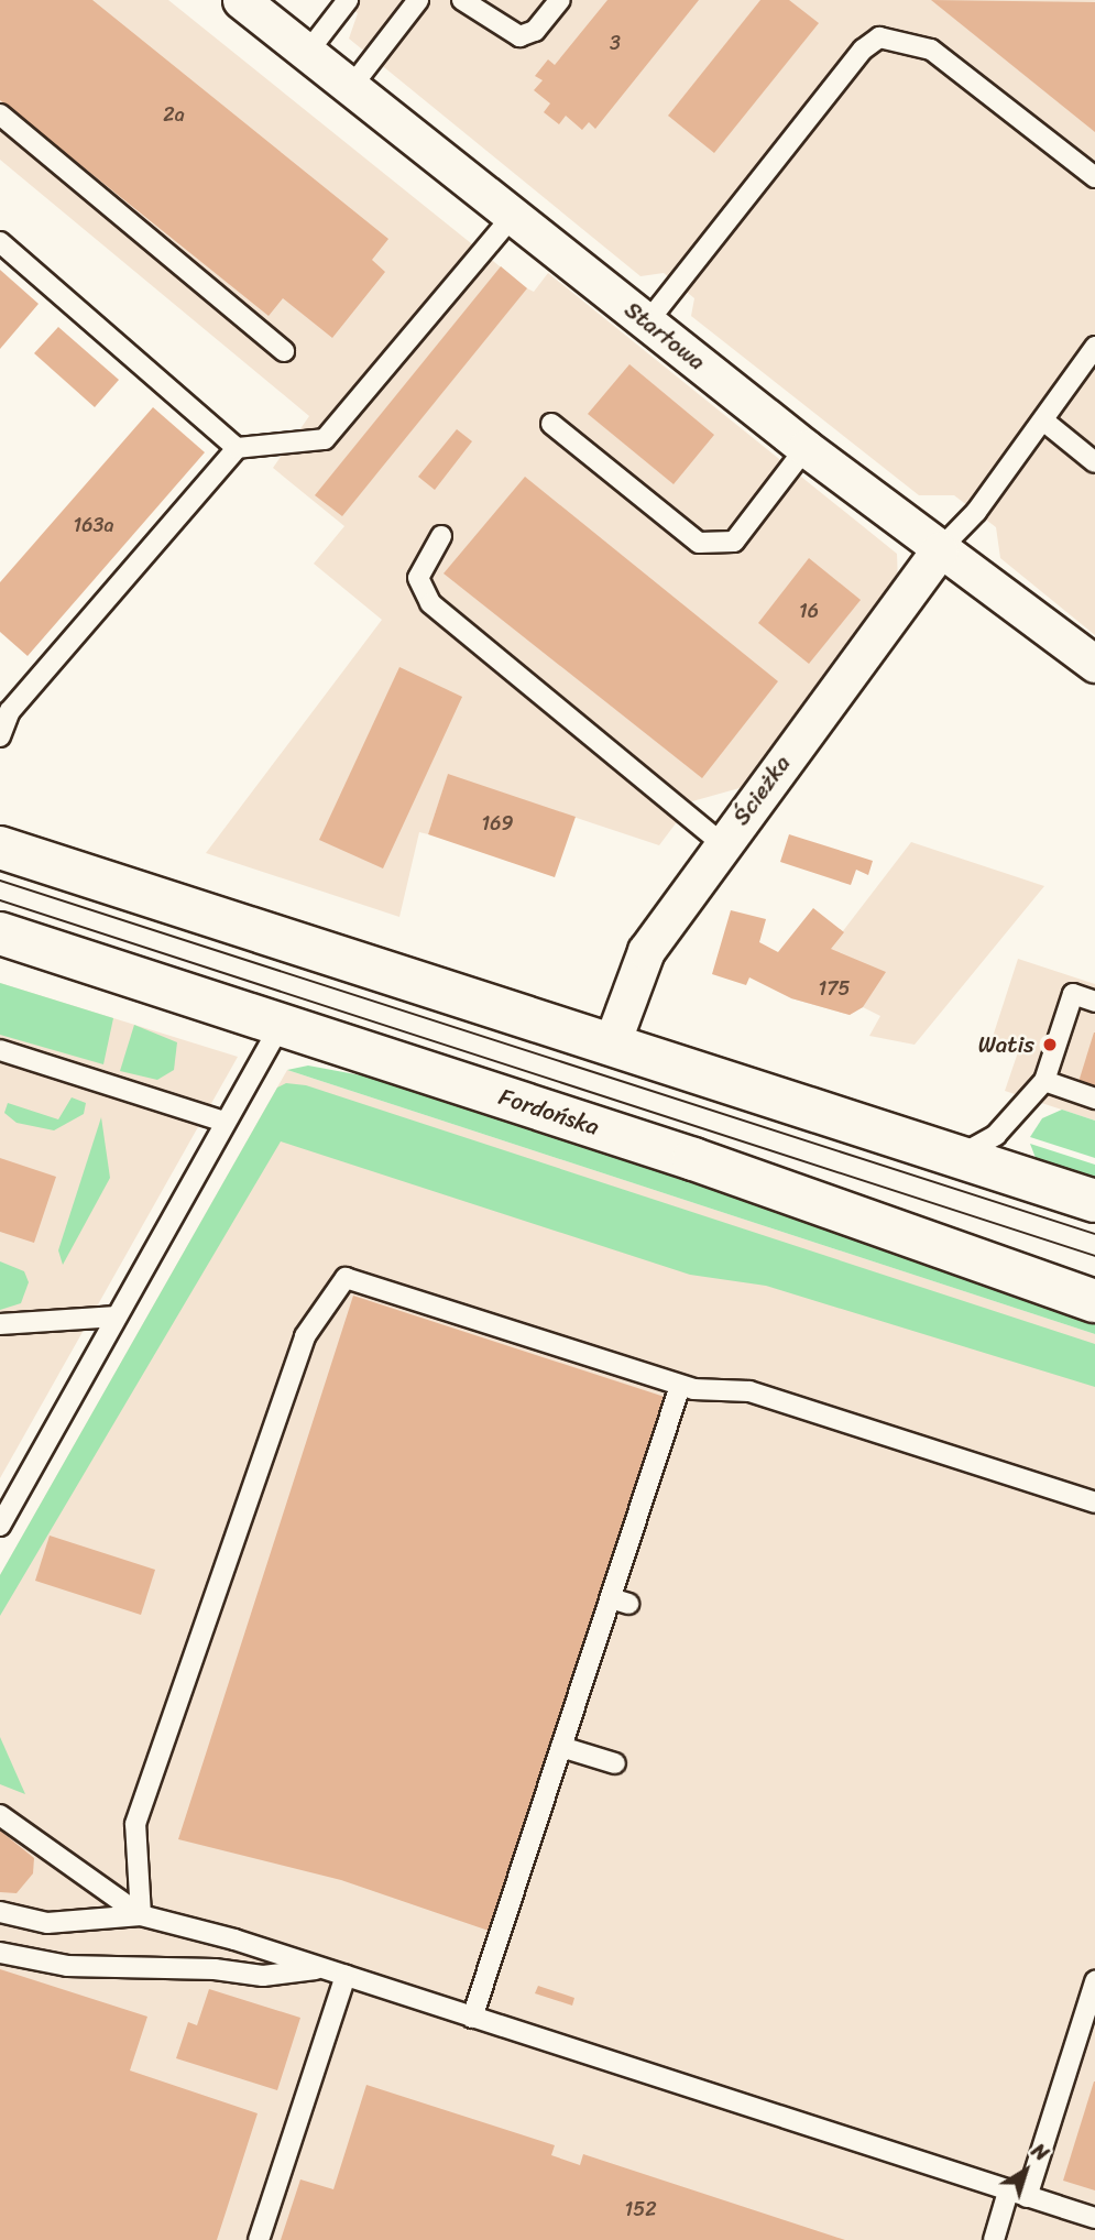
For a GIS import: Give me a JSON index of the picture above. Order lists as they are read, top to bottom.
{
  "streets": {
    "main road": ["Fordońska"],
    "street": ["Startowa", "Ścieżka"]
  },
  "crossings": [
    ["Startowa", "Ścieżka"]
  ],
  "places": ["Watis"],
  "house_numbers": [
    "3",
    "2a",
    "163a",
    "16",
    "169",
    "175",
    "152"
  ],
  "north": "top right"
}
